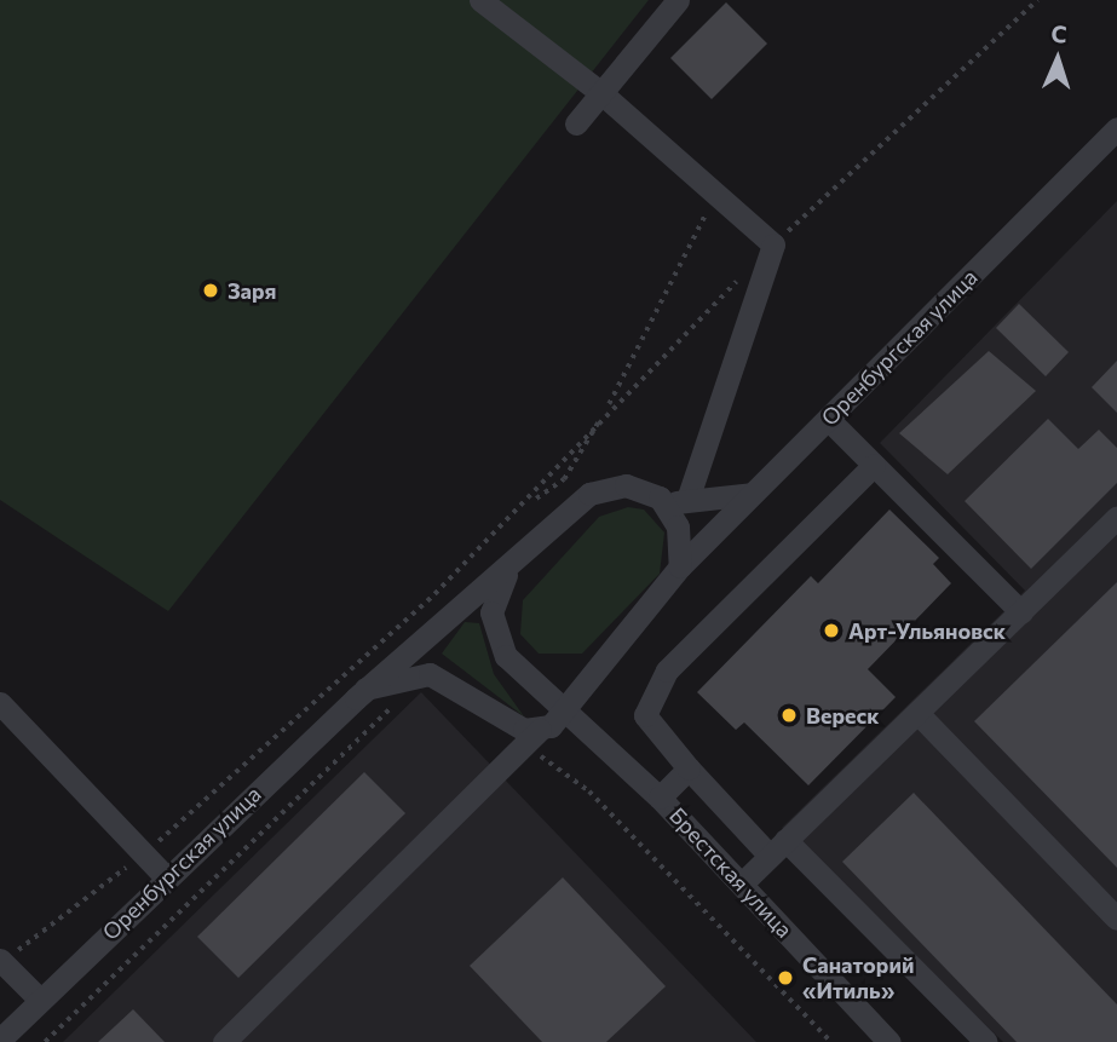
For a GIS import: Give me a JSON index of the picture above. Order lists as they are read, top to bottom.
{
  "streets": {
    "street": ["Оренбургская улица", "Брестская улица"]
  },
  "crossings": [
    ["Оренбургская улица", "Брестская улица"]
  ],
  "places": [
    "Заря",
    "Арт-Ульяновск",
    "Вереск",
    "Санаторий «Итиль»"
  ],
  "north": "top"
}
